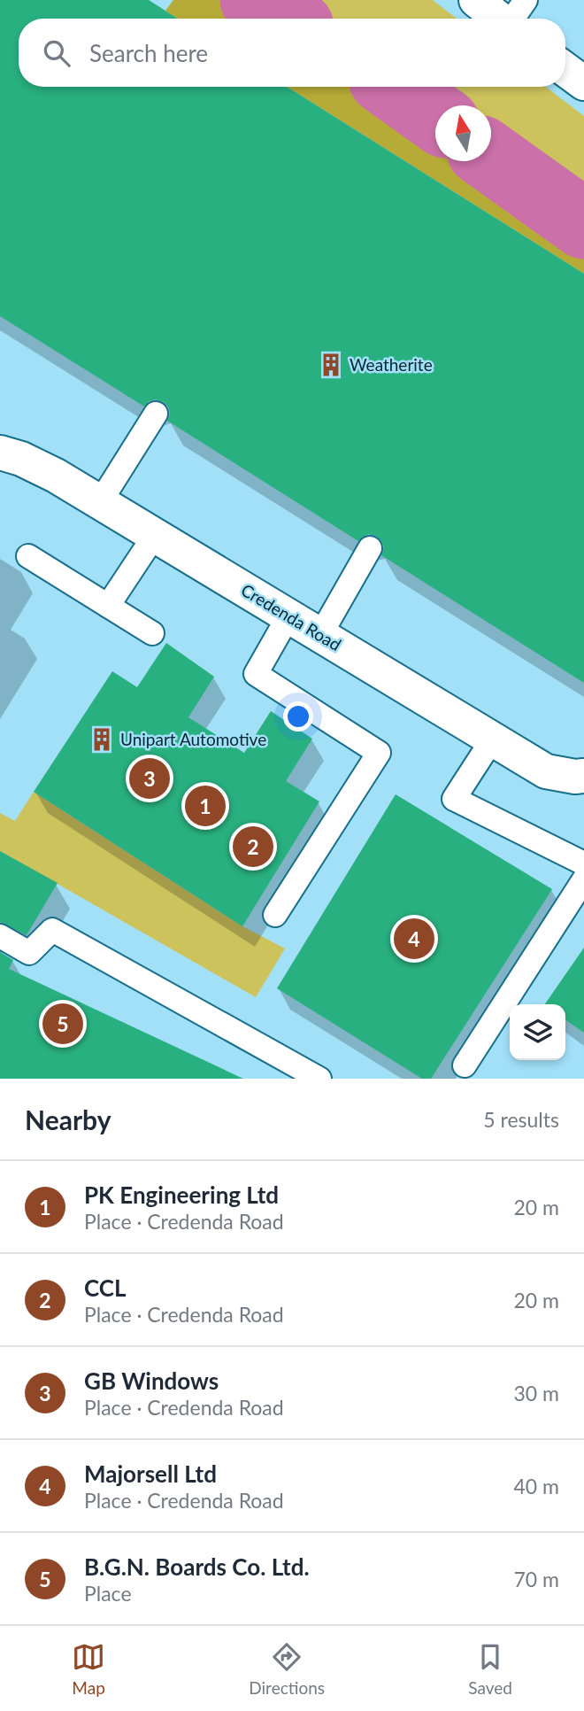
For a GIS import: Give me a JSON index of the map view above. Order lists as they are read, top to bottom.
{
  "streets": {
    "street": ["Credenda Road"]
  },
  "places": {
    "building": ["Weatherite", "Unipart Automotive"]
  },
  "north": "top",
  "page": {
    "search": "Search here",
    "pins": [
      "3",
      "1",
      "2",
      "4",
      "5"
    ],
    "heading": ["Nearby", "5 results"],
    "list": [
      {
        "mark": "1",
        "name": "PK Engineering Ltd",
        "note": "Place · Credenda Road",
        "value": "20 m"
      },
      {
        "mark": "2",
        "name": "CCL",
        "note": "Place · Credenda Road",
        "value": "20 m"
      },
      {
        "mark": "3",
        "name": "GB Windows",
        "note": "Place · Credenda Road",
        "value": "30 m"
      },
      {
        "mark": "4",
        "name": "Majorsell Ltd",
        "note": "Place · Credenda Road",
        "value": "40 m"
      },
      {
        "mark": "5",
        "name": "B.G.N. Boards Co. Ltd.",
        "note": "Place",
        "value": "70 m"
      }
    ],
    "nav": ["Map", "Directions", "Saved"]
  }
}
